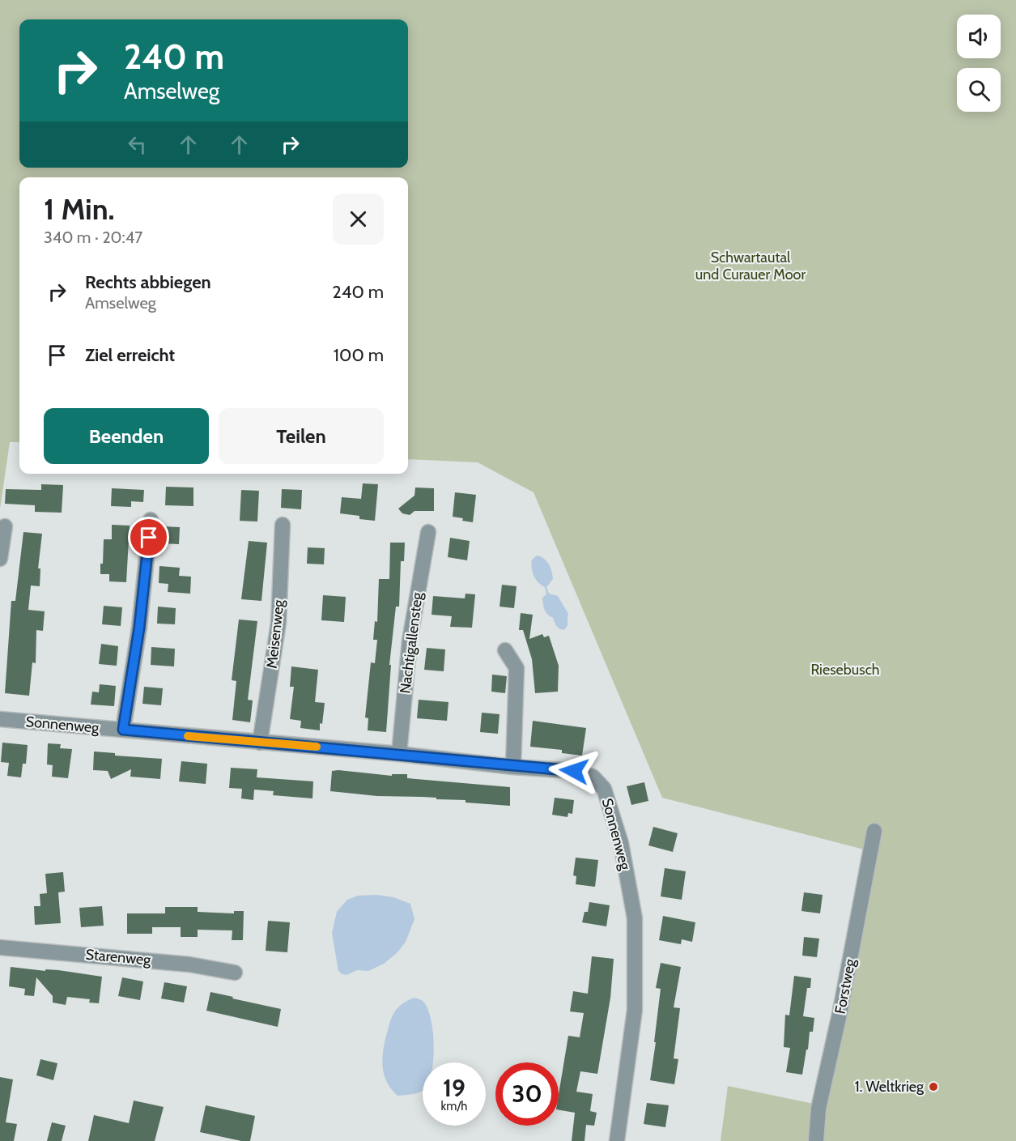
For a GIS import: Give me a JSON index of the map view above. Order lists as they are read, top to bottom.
{
  "streets": {
    "street": [
      "Meisenweg",
      "Nachtigallensteg",
      "Sonnenweg",
      "Starenweg",
      "Forstweg"
    ]
  },
  "crossings": [
    ["Meisenweg", "Sonnenweg"],
    ["Nachtigallensteg", "Sonnenweg"]
  ],
  "parks": ["Schwartautal und Curauer Moor", "Riesebusch"],
  "places": ["1. Weltkrieg"],
  "page": {
    "turn": ["240 m", "Amselweg"],
    "heading": ["1 Min.", "340 m · 20:47"],
    "list": [
      {
        "name": "Rechts abbiegen",
        "note": "Amselweg",
        "value": "240 m"
      },
      {
        "name": "Ziel erreicht",
        "value": "100 m"
      }
    ],
    "buttons": ["Beenden", "Teilen"],
    "speed": "19 km/h",
    "limit": "30"
  }
}
